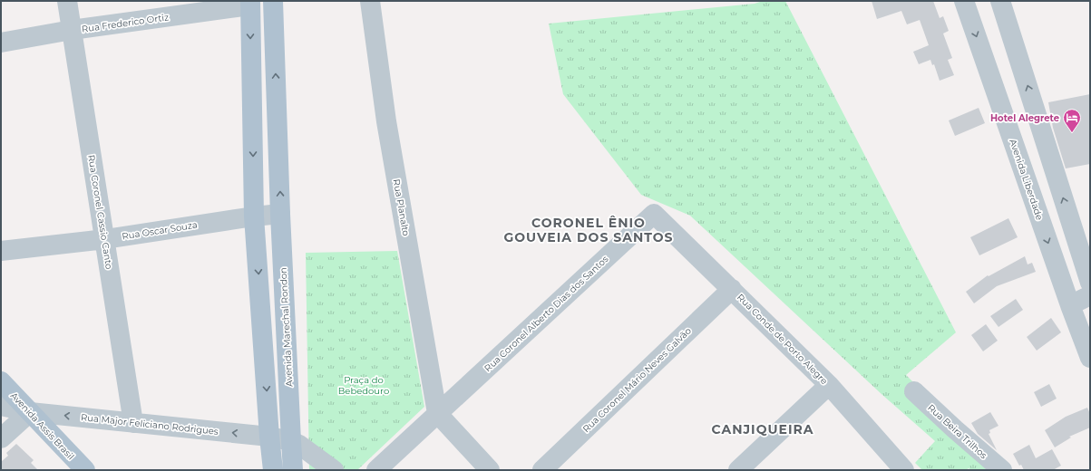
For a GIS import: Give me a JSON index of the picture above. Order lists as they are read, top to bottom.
{
  "streets": {
    "main road": ["Avenida Marechal Rondon", "Avenida Assis Brasil"],
    "street": [
      "Rua Frederico Ortiz",
      "Avenida Liberdade",
      "Rua Planalto",
      "Rua Coronel Cassio Canto",
      "Rua Oscar Souza",
      "Rua Coronel Alberto Dias dos Santos",
      "Rua Conde de Porto Alegre",
      "Rua Coronel Mário Neves Galvão",
      "Rua Major Feliciano Rodrigues",
      "Rua Beira Trilhos"
    ]
  },
  "crossings": [
    ["Rua Frederico Ortiz", "Rua Coronel Cassio Canto"],
    ["Rua Planalto", "Rua Coronel Alberto Dias dos Santos"],
    ["Rua Coronel Cassio Canto", "Rua Oscar Souza"],
    ["Rua Coronel Cassio Canto", "Rua Major Feliciano Rodrigues"],
    ["Rua Coronel Alberto Dias dos Santos", "Rua Conde de Porto Alegre"],
    ["Rua Conde de Porto Alegre", "Rua Coronel Mário Neves Galvão"],
    ["Rua Major Feliciano Rodrigues", "Avenida Assis Brasil"]
  ],
  "one_way": ["Rua Major Feliciano Rodrigues"],
  "districts": ["CORONEL ÊNIO GOUVEIA DOS SANTOS", "CANJIQUEIRA"],
  "parks": ["Praça do Bebedouro"],
  "places": {
    "hotel": ["Hotel Alegrete"]
  }
}
